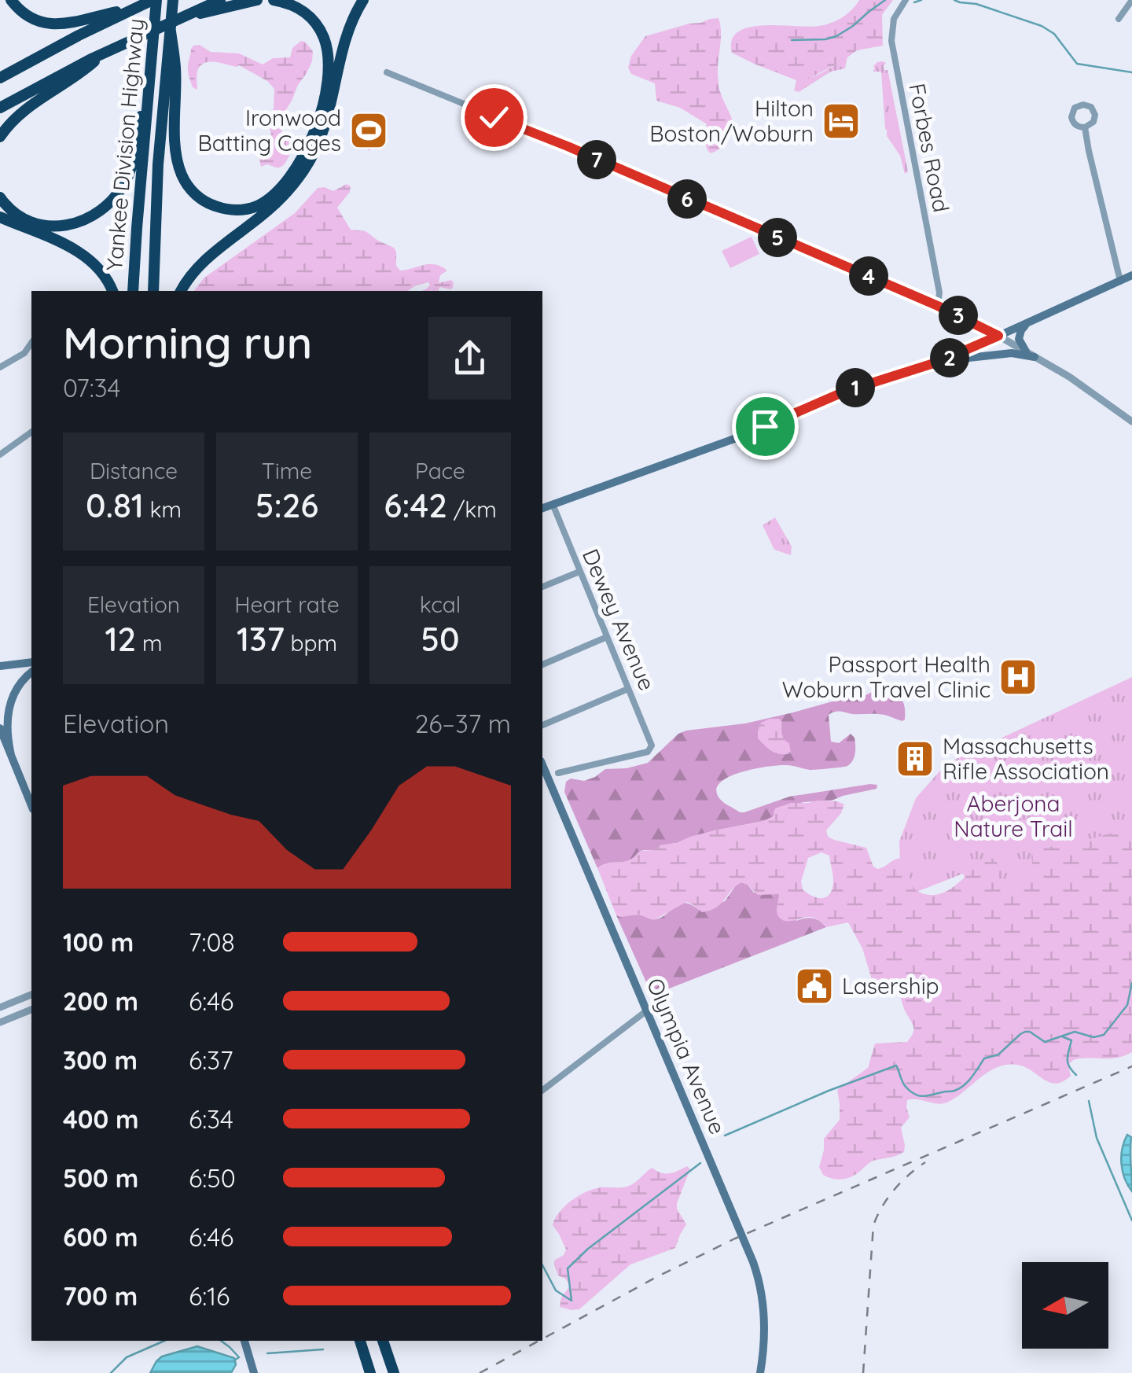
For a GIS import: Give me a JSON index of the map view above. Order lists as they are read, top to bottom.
{
  "streets": {
    "highway": ["Yankee Division Highway"],
    "main road": ["Olympia Avenue"],
    "street": ["Forbes Road", "Dewey Avenue"]
  },
  "parks": ["Aberjona Nature Trail"],
  "places": {
    "hotel": ["Hilton Boston/Woburn"],
    "sports": ["Ironwood Batting Cages"],
    "hospital": ["Passport Health Woburn Travel Clinic"],
    "building": ["Massachusetts Rifle Association"],
    "public building": ["Lasership"]
  },
  "north": "left",
  "page": {
    "pins": [
      "7",
      "6",
      "5",
      "4",
      "3",
      "2",
      "1"
    ],
    "heading": ["Morning run", "07:34"],
    "stats": [
      ["Distance", "0.81 km"],
      ["Time", "5:26"],
      ["Pace", "6:42 /km"],
      ["Elevation", "12 m"],
      ["Heart rate", "137 bpm"],
      ["kcal", "50"]
    ],
    "chart": ["Elevation", "26–37 m"],
    "list": [
      {
        "name": "100 m",
        "note": "7:08"
      },
      {
        "name": "200 m",
        "note": "6:46"
      },
      {
        "name": "300 m",
        "note": "6:37"
      },
      {
        "name": "400 m",
        "note": "6:34"
      },
      {
        "name": "500 m",
        "note": "6:50"
      },
      {
        "name": "600 m",
        "note": "6:46"
      },
      {
        "name": "700 m",
        "note": "6:16"
      }
    ]
  }
}
